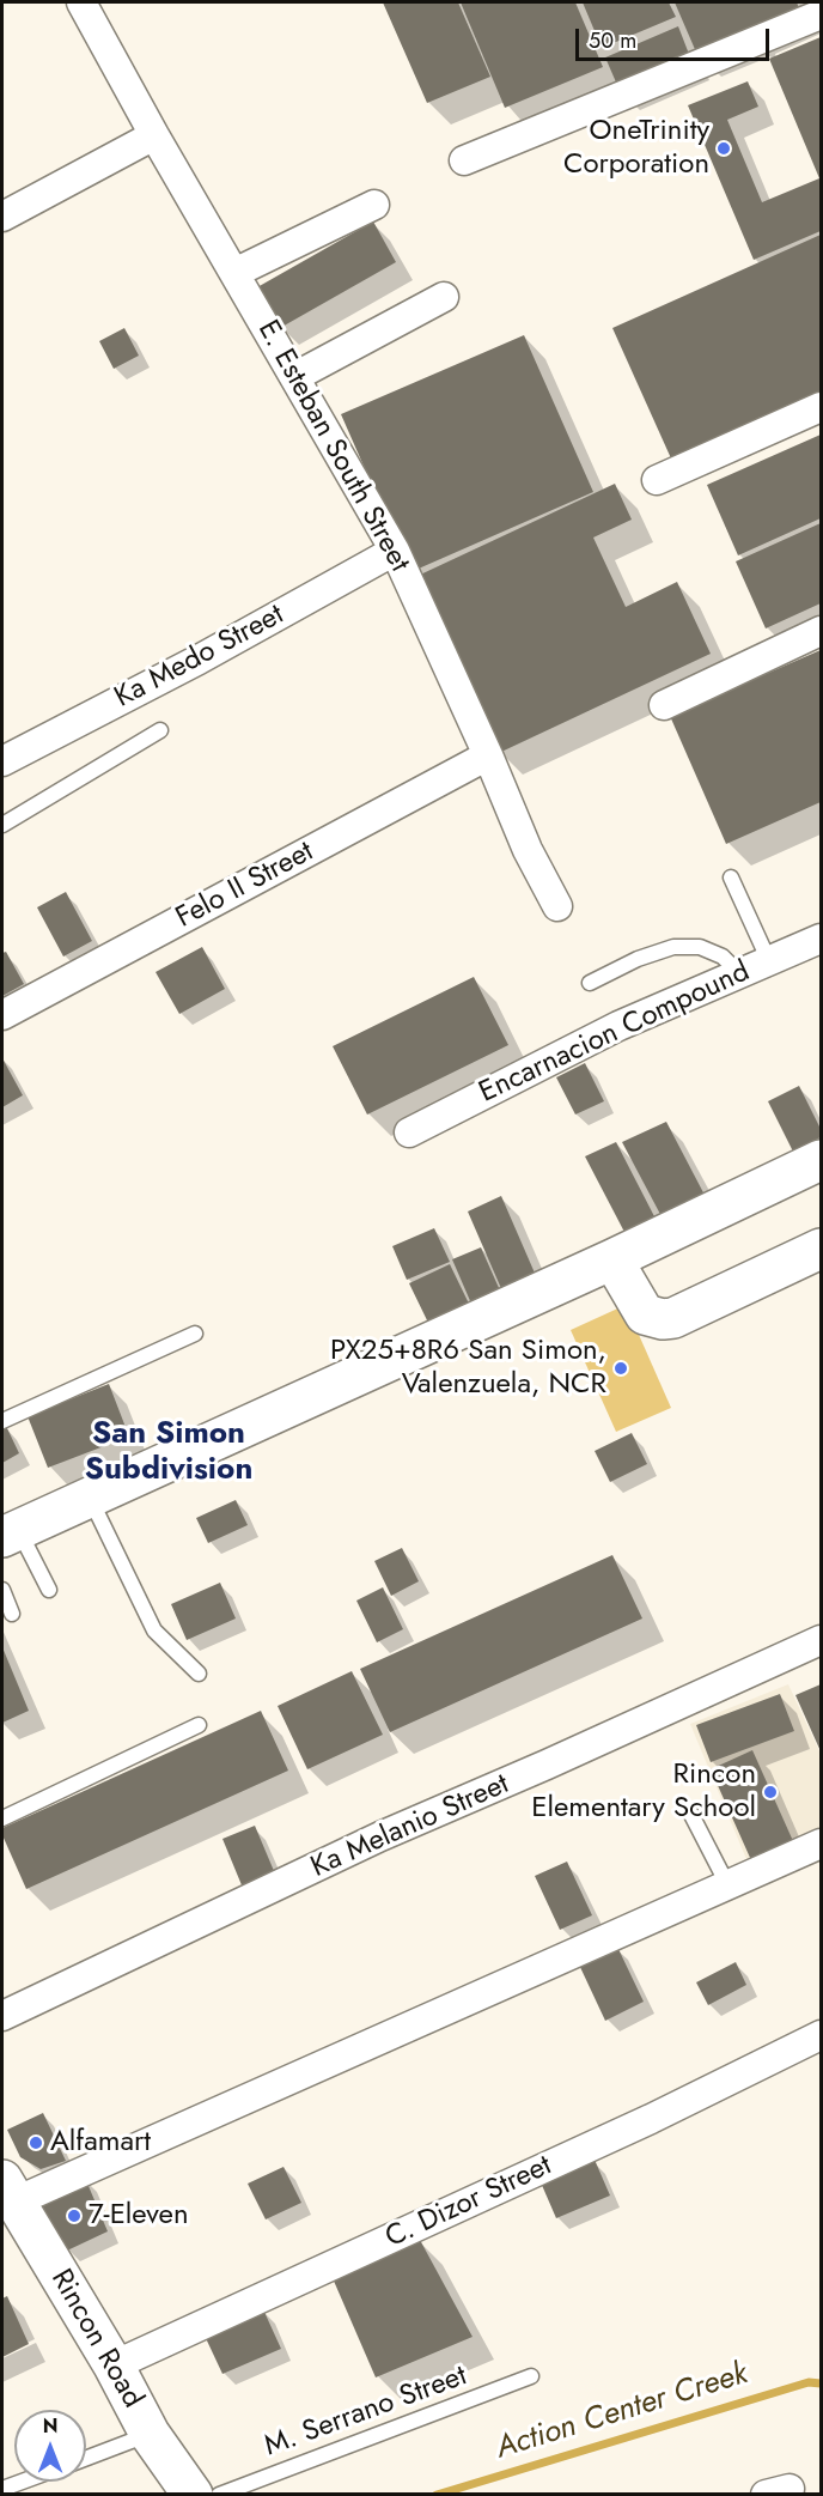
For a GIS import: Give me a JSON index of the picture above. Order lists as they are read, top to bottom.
{
  "streets": {
    "street": [
      "E. Esteban South Street",
      "Ka Medo Street",
      "Felo II Street",
      "Encarnacion Compound",
      "Ka Melanio Street",
      "C. Dizor Street",
      "Rincon Road"
    ],
    "lane": ["M. Serrano Street"]
  },
  "crossings": [
    ["E. Esteban South Street", "Ka Medo Street"],
    ["E. Esteban South Street", "Felo II Street"],
    ["C. Dizor Street", "Rincon Road"]
  ],
  "districts": ["San Simon Subdivision"],
  "water": ["Action Center Creek"],
  "places": [
    "OneTrinity Corporation",
    "PX25+8R6 San Simon, Valenzuela, NCR",
    "Rincon Elementary School",
    "Alfamart",
    "7-Eleven"
  ],
  "scale_bar": "50 m",
  "north": "top"
}
